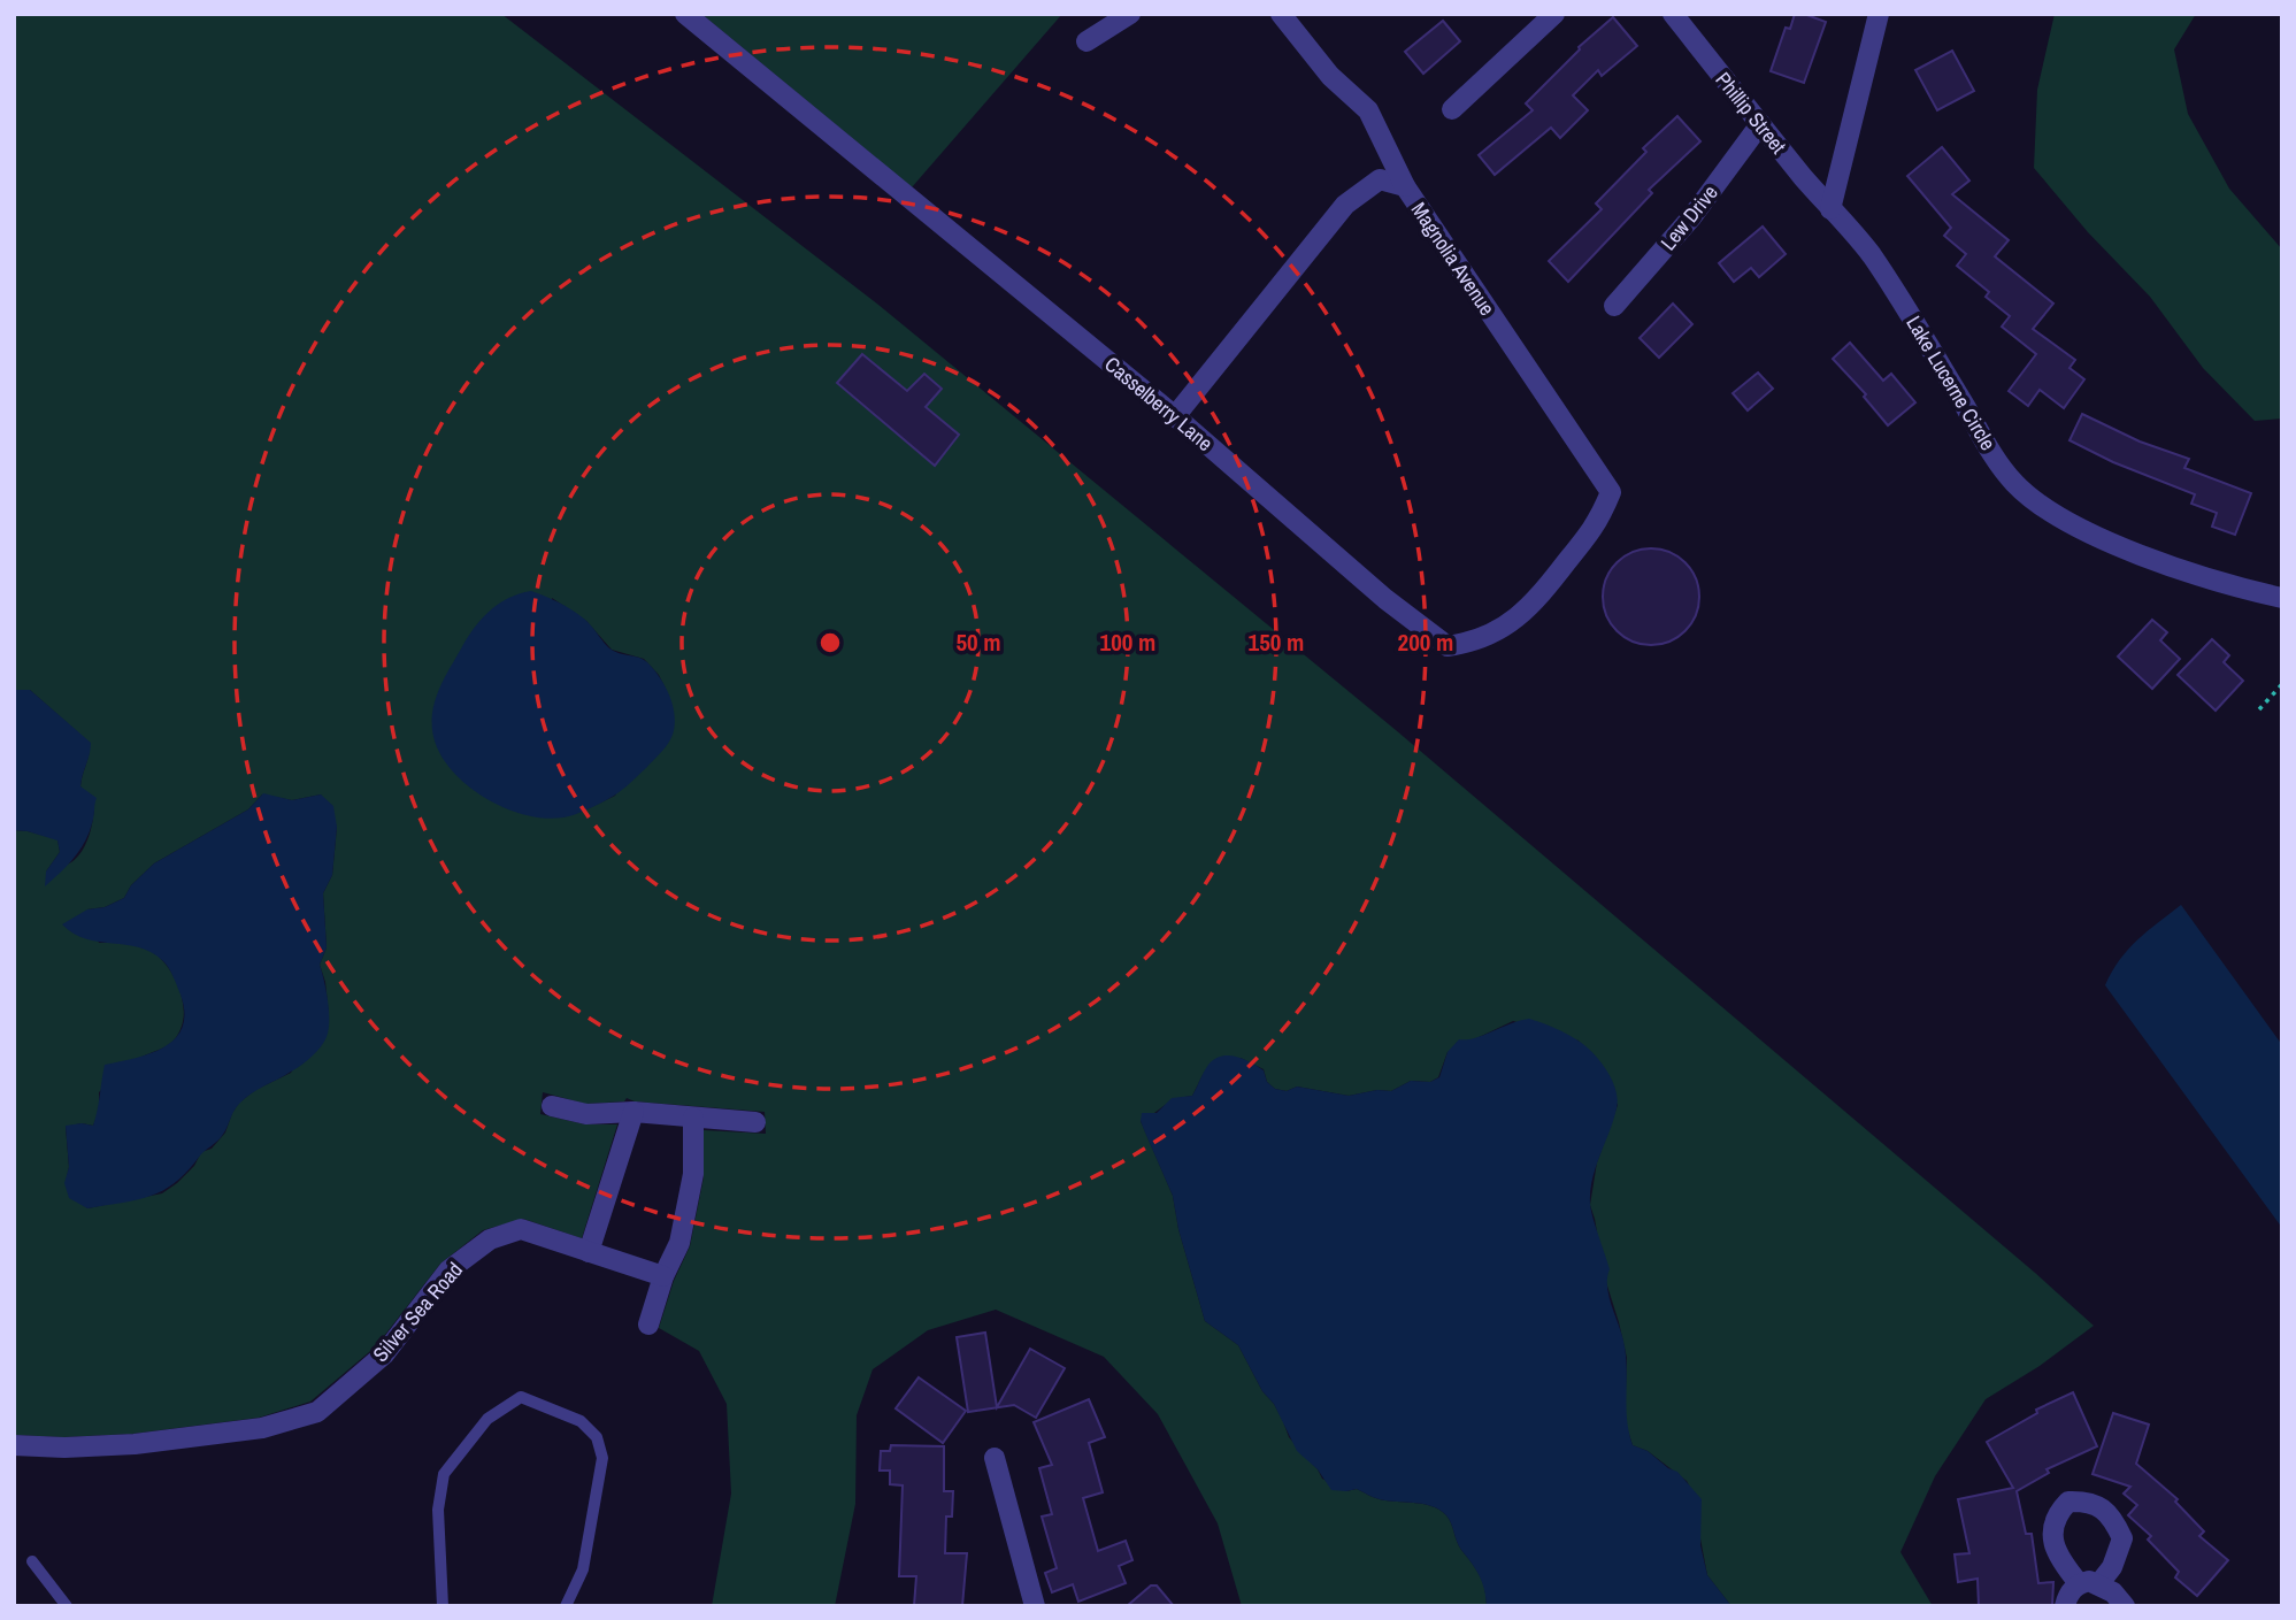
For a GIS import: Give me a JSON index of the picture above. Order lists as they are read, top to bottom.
{
  "streets": {
    "street": [
      "Phillip Street",
      "Lew Drive",
      "Magnolia Avenue",
      "Lake Lucerne Circle",
      "Casselberry Lane",
      "Silver Sea Road"
    ]
  },
  "crossings": [
    ["Phillip Street", "Lew Drive"],
    ["Phillip Street", "Lake Lucerne Circle"],
    ["Magnolia Avenue", "Casselberry Lane"]
  ],
  "rings": [
    "50 m",
    "100 m",
    "150 m",
    "200 m"
  ]
}
